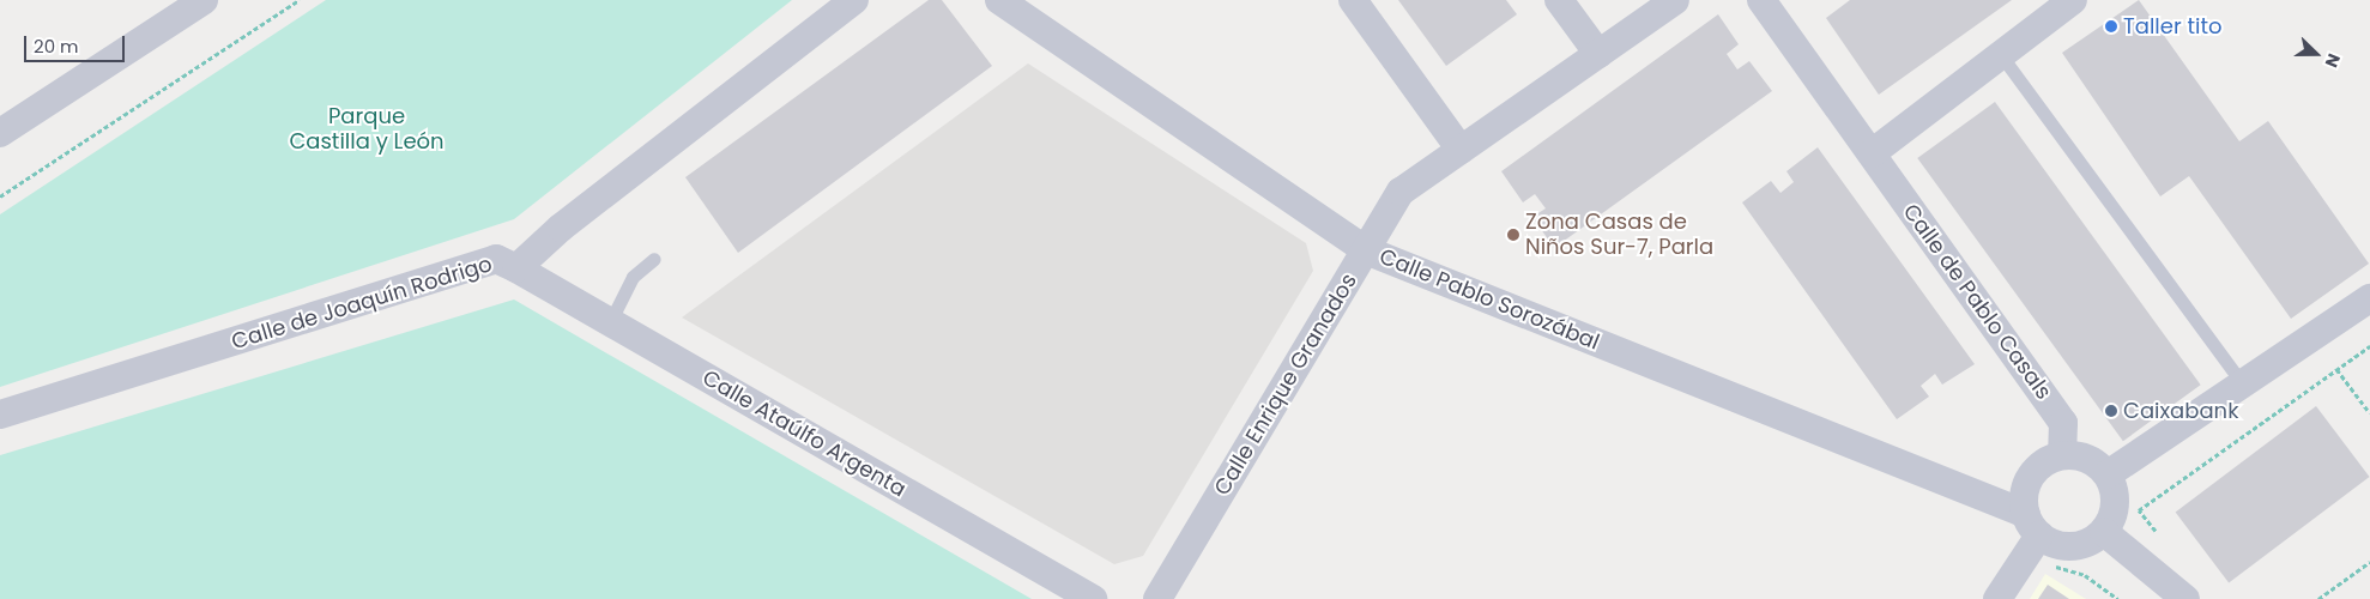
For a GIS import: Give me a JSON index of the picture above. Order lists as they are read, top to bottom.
{
  "streets": {
    "street": [
      "Calle Pablo Sorozábal",
      "Calle de Pablo Casals",
      "Calle de Joaquín Rodrigo",
      "Calle Enrique Granados",
      "Calle Ataúlfo Argenta"
    ]
  },
  "crossings": [
    ["Calle Pablo Sorozábal", "Calle de Pablo Casals"],
    ["Calle Pablo Sorozábal", "Calle Enrique Granados"],
    ["Calle de Joaquín Rodrigo", "Calle Ataúlfo Argenta"]
  ],
  "parks": ["Parque Castilla y León"],
  "places": ["Taller tito", "Zona Casas de Niños Sur-7, Parla", "Caixabank"],
  "scale_bar": "20 m",
  "north": "right"
}
